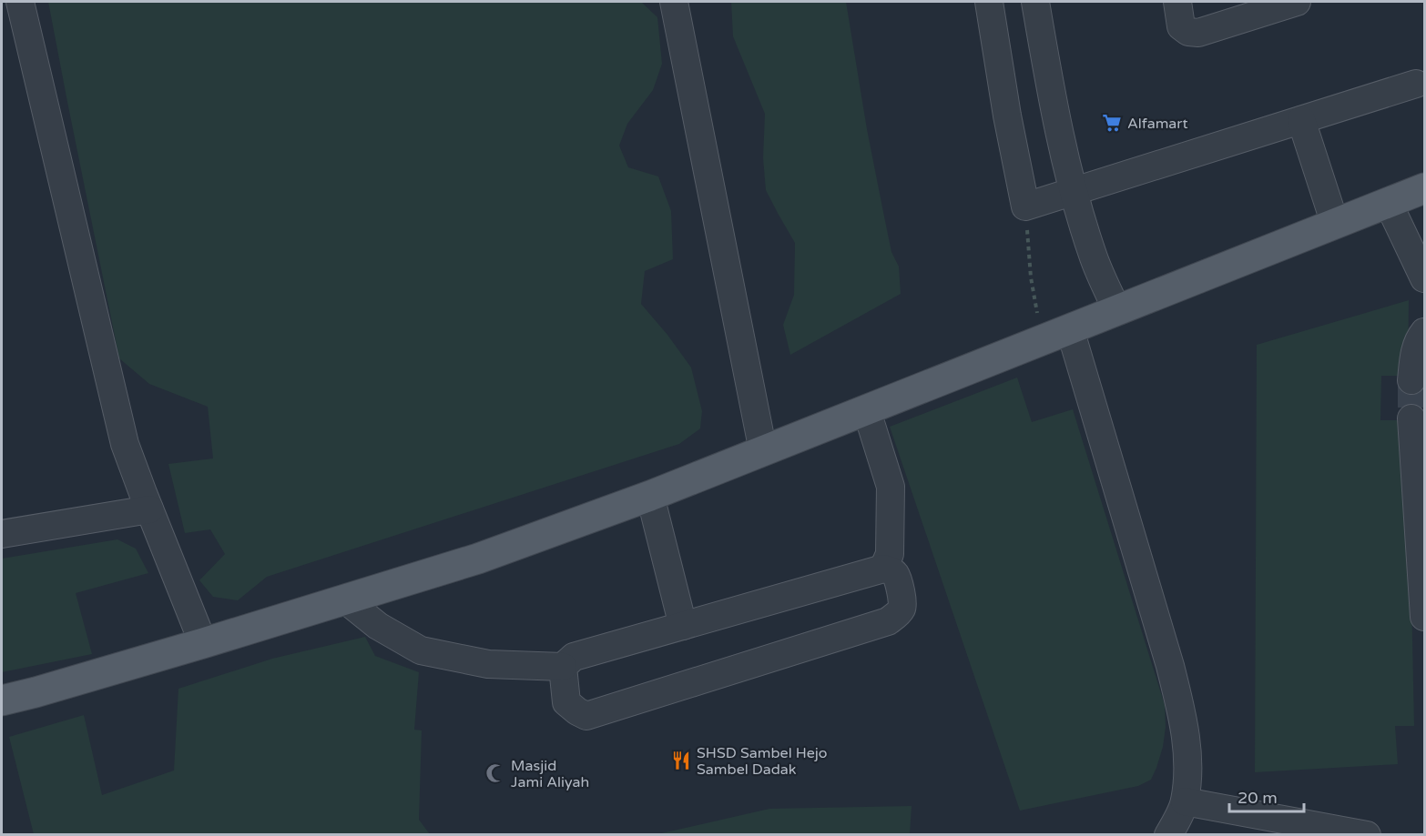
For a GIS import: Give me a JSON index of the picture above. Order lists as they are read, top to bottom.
{
  "places": {
    "supermarket": ["Alfamart"],
    "restaurant": ["SHSD Sambel Hejo Sambel Dadak"],
    "mosque": ["Masjid Jami Aliyah"]
  },
  "scale_bar": "20 m"
}
